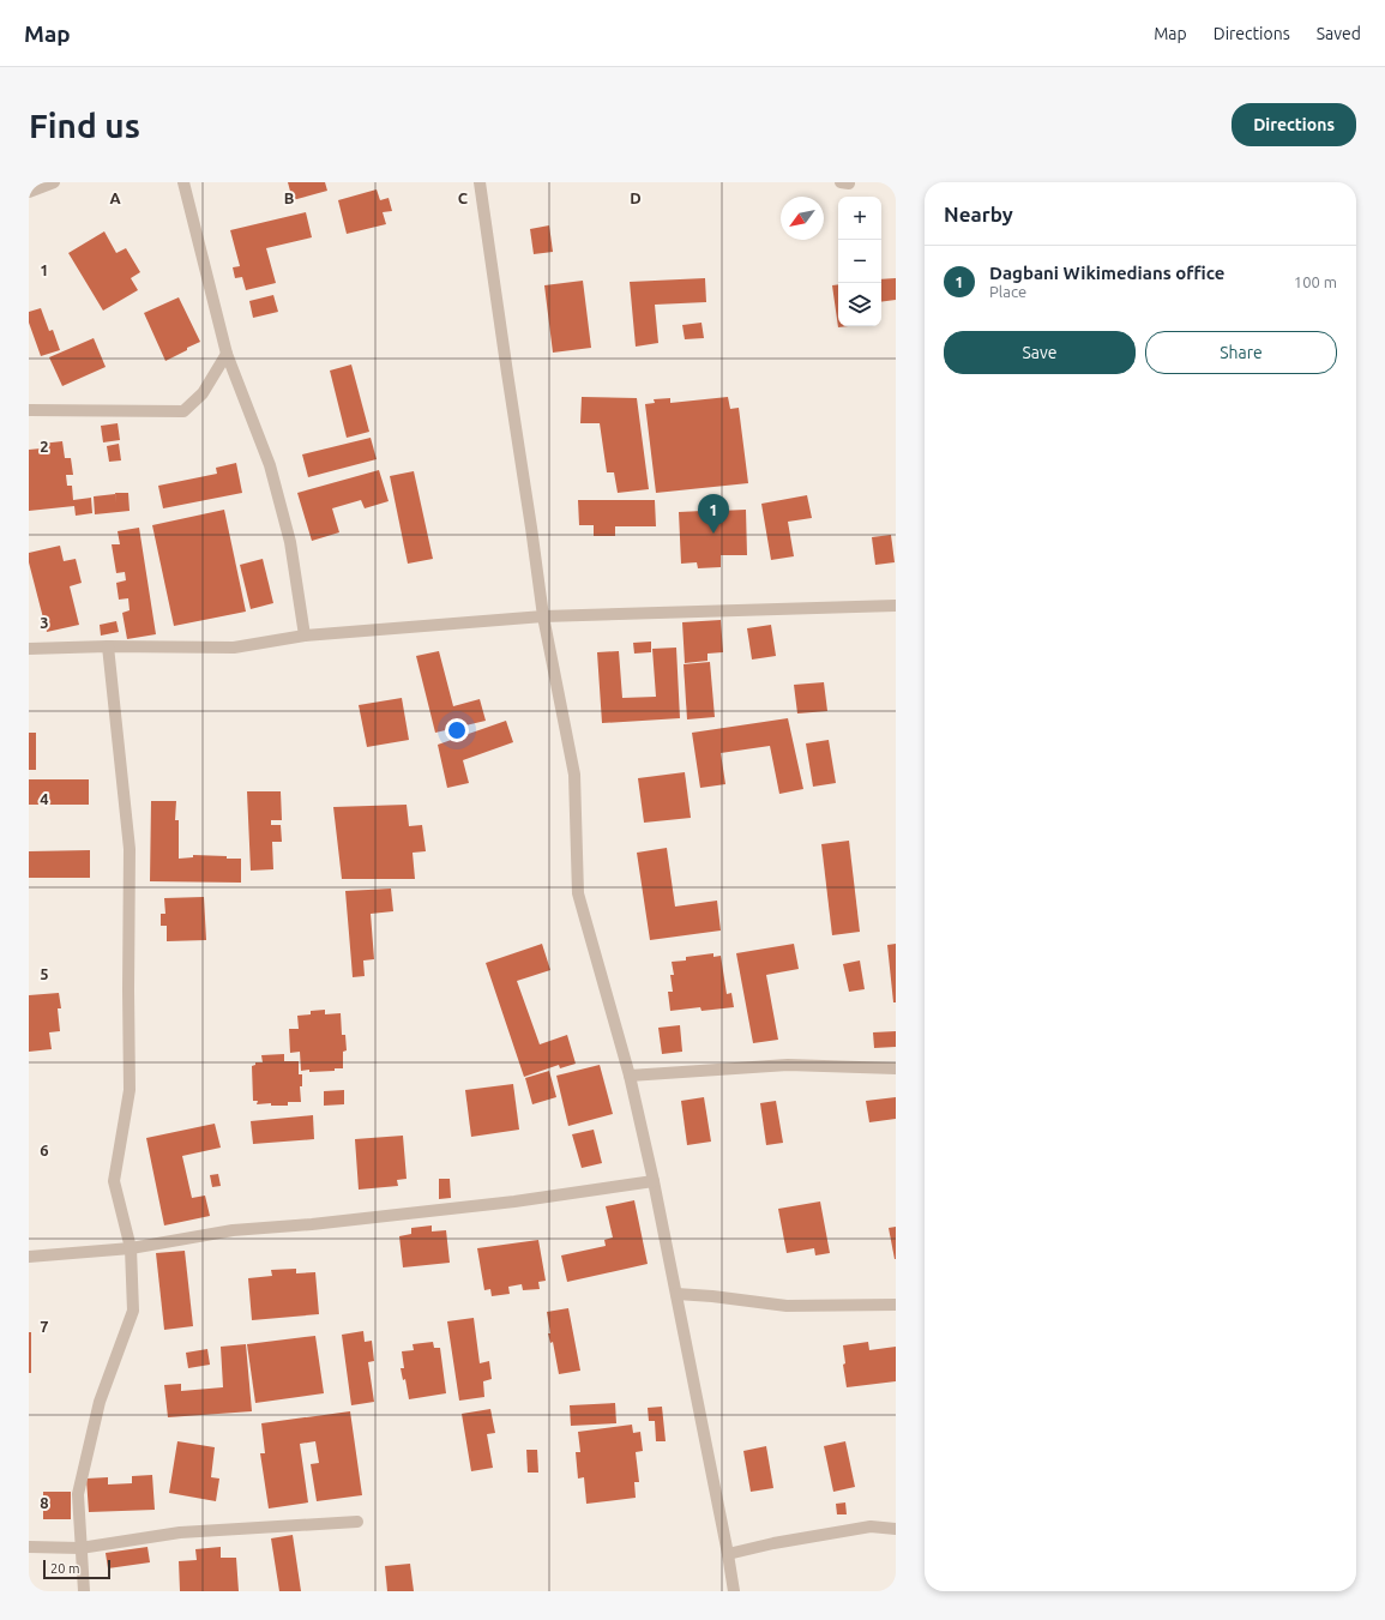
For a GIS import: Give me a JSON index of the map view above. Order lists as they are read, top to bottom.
{
  "scale_bar": "20 m",
  "north": "bottom left",
  "page": {
    "header": "Map",
    "nav": ["Map", "Directions", "Saved"],
    "buttons": [
      "Directions",
      ["Save", "Share"]
    ],
    "title": "Find us",
    "heading": "Nearby",
    "map_buttons": ["+", "−"],
    "list": [
      {
        "mark": "1",
        "name": "Dagbani Wikimedians office",
        "note": "Place",
        "value": "100 m"
      }
    ],
    "pins": "1",
    "scale": "20 m"
  },
  "grid": {
    "columns": [
      "A",
      "B",
      "C",
      "D"
    ],
    "rows": [
      "1",
      "2",
      "3",
      "4",
      "5",
      "6",
      "7",
      "8"
    ]
  }
}
